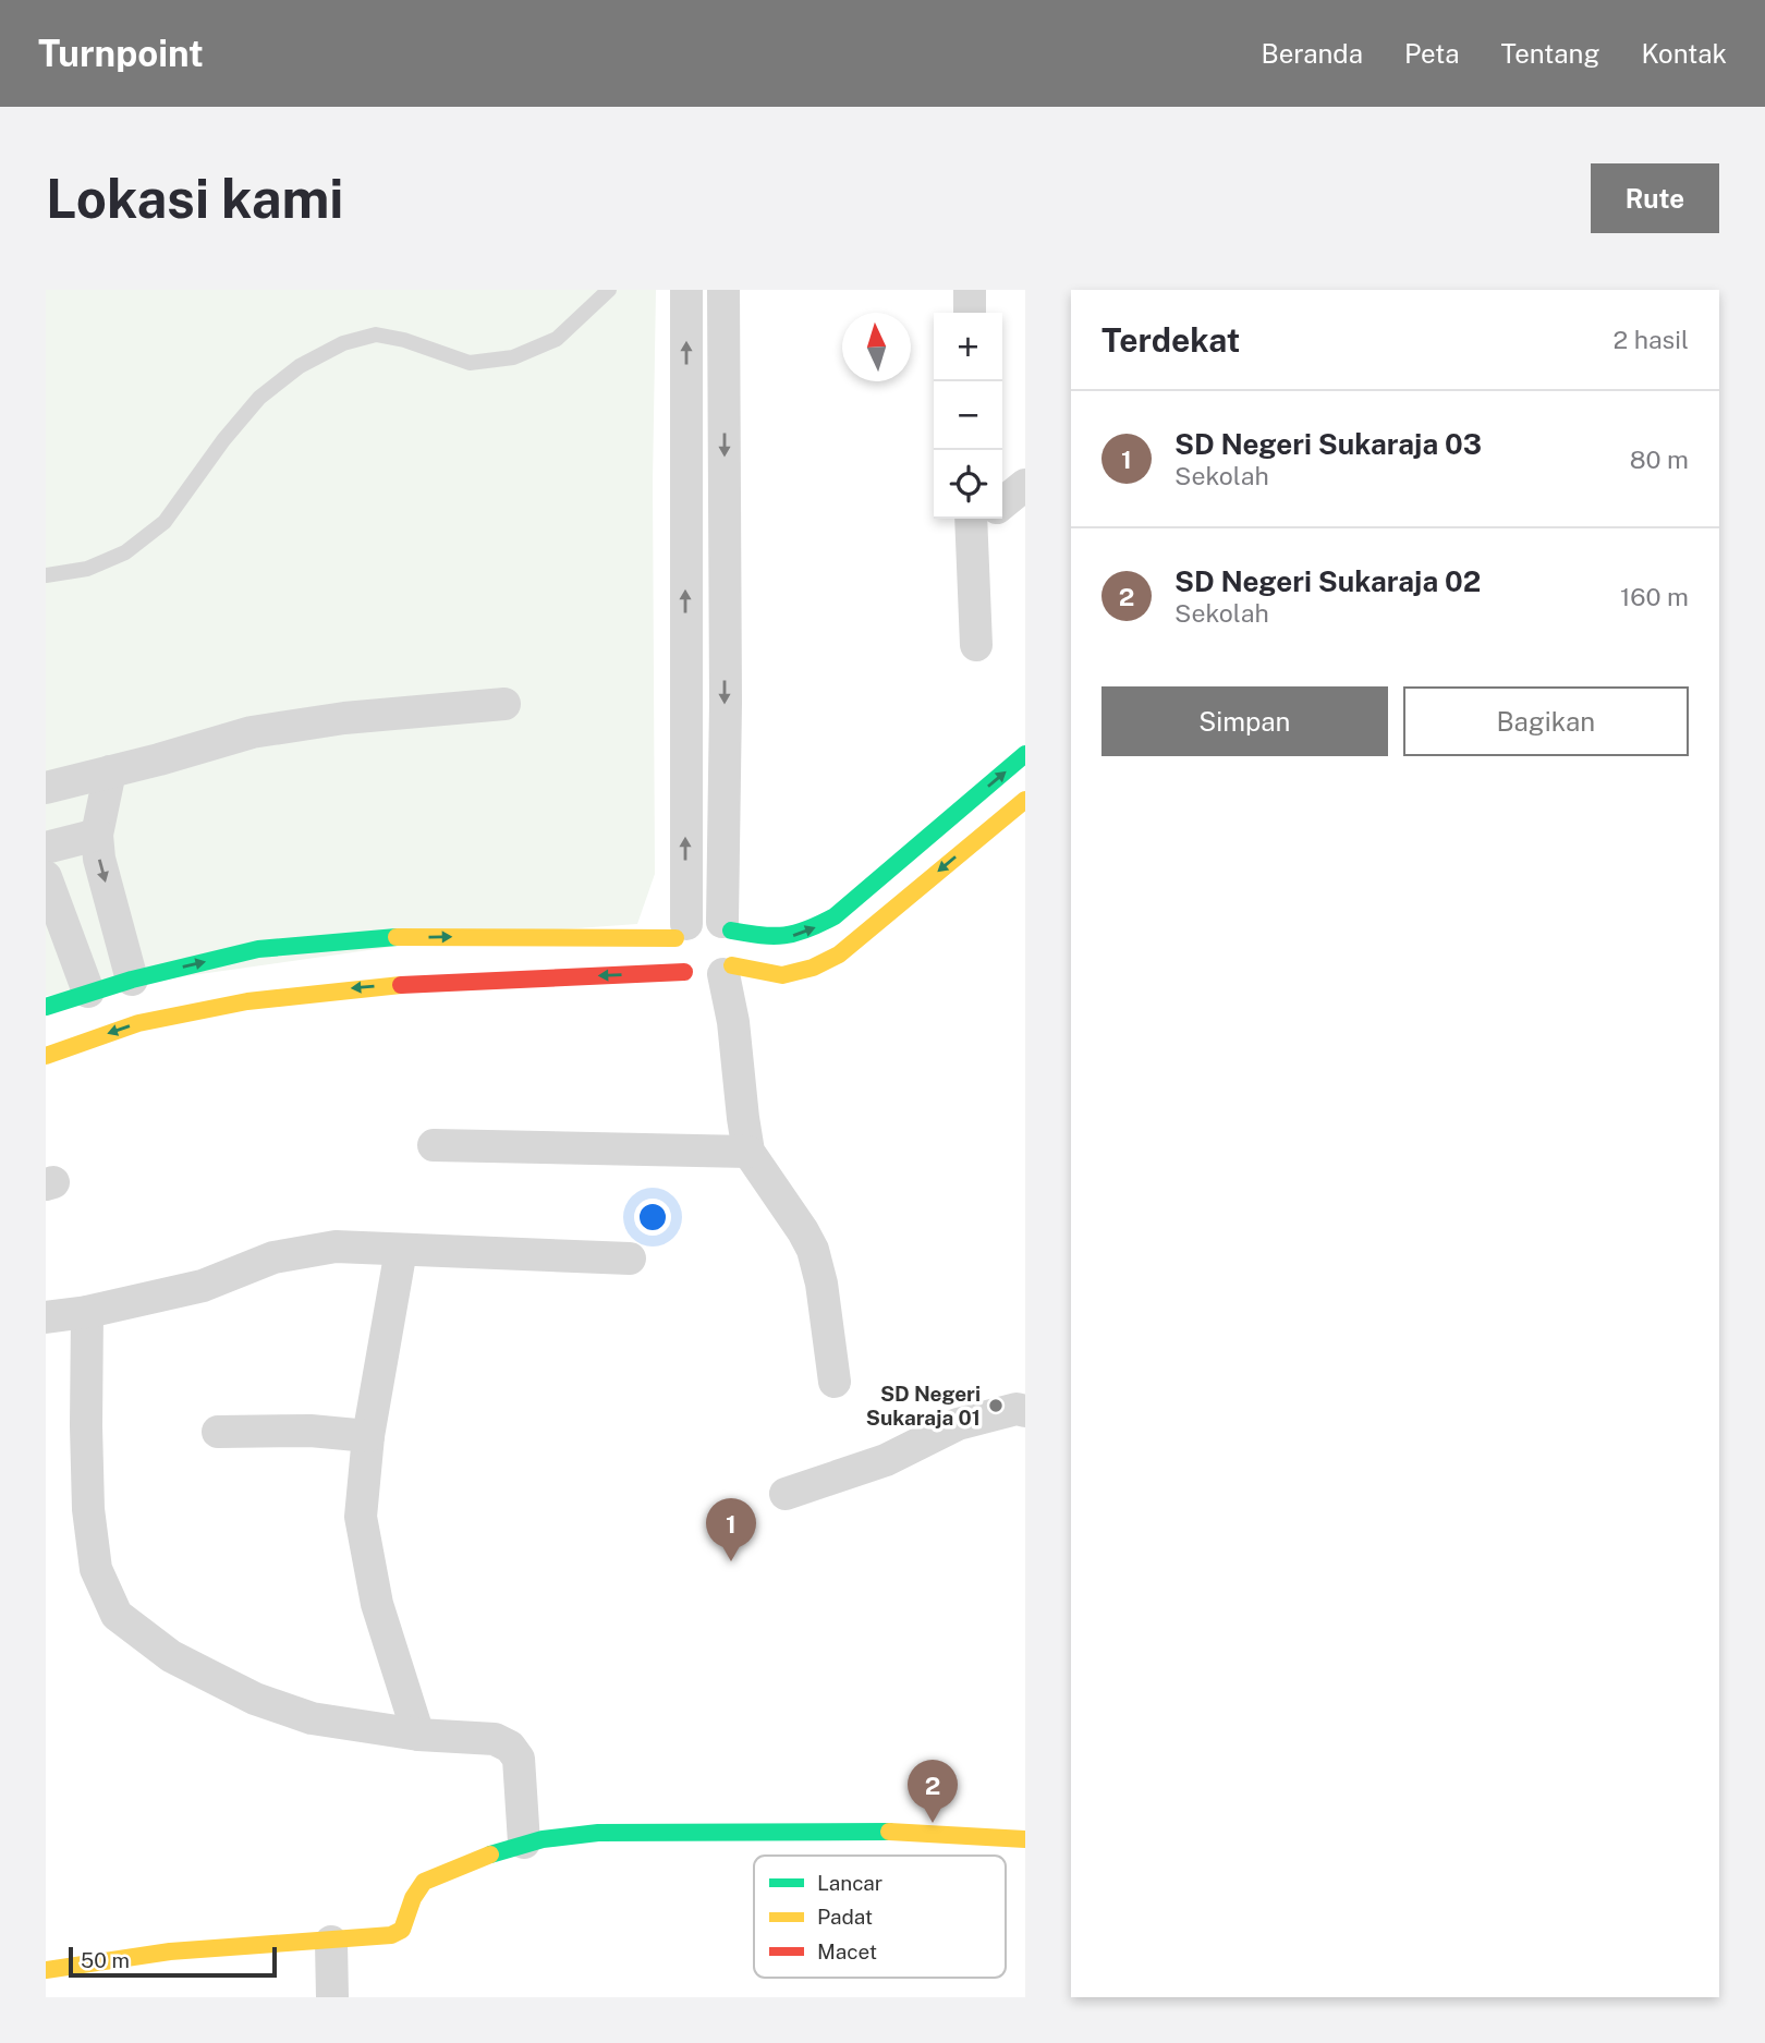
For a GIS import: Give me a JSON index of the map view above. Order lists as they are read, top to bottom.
{
  "places": ["SD Negeri Sukaraja 01"],
  "legend": ["Lancar", "Padat", "Macet"],
  "scale_bar": "50 m",
  "north": "top",
  "page": {
    "header": "Turnpoint",
    "nav": [
      "Beranda",
      "Peta",
      "Tentang",
      "Kontak"
    ],
    "buttons": [
      "Rute",
      ["Simpan", "Bagikan"]
    ],
    "title": "Lokasi kami",
    "heading": ["Terdekat", "2 hasil"],
    "map_buttons": ["+", "−"],
    "list": [
      {
        "mark": "1",
        "name": "SD Negeri Sukaraja 03",
        "note": "Sekolah",
        "value": "80 m"
      },
      {
        "mark": "2",
        "name": "SD Negeri Sukaraja 02",
        "note": "Sekolah",
        "value": "160 m"
      }
    ],
    "pins": ["1", "2"],
    "scale": "50 m"
  }
}
